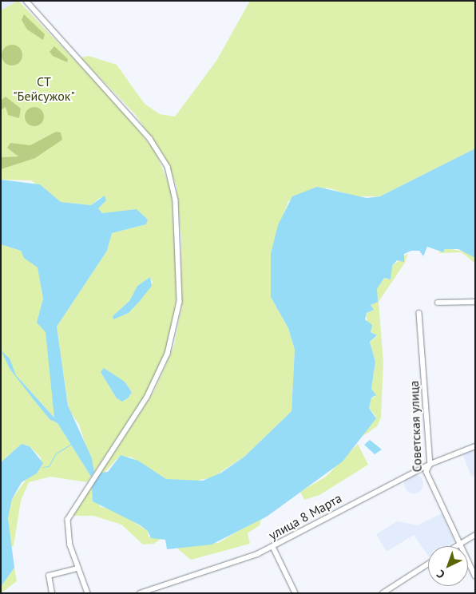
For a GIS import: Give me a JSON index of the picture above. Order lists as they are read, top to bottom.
{
  "streets": {
    "street": ["Советская улица", "улица 8 Марта"]
  },
  "crossings": [
    ["Советская улица", "улица 8 Марта"]
  ],
  "parks": ["СТ \"Бейсужок\""],
  "north": "bottom left"
}
